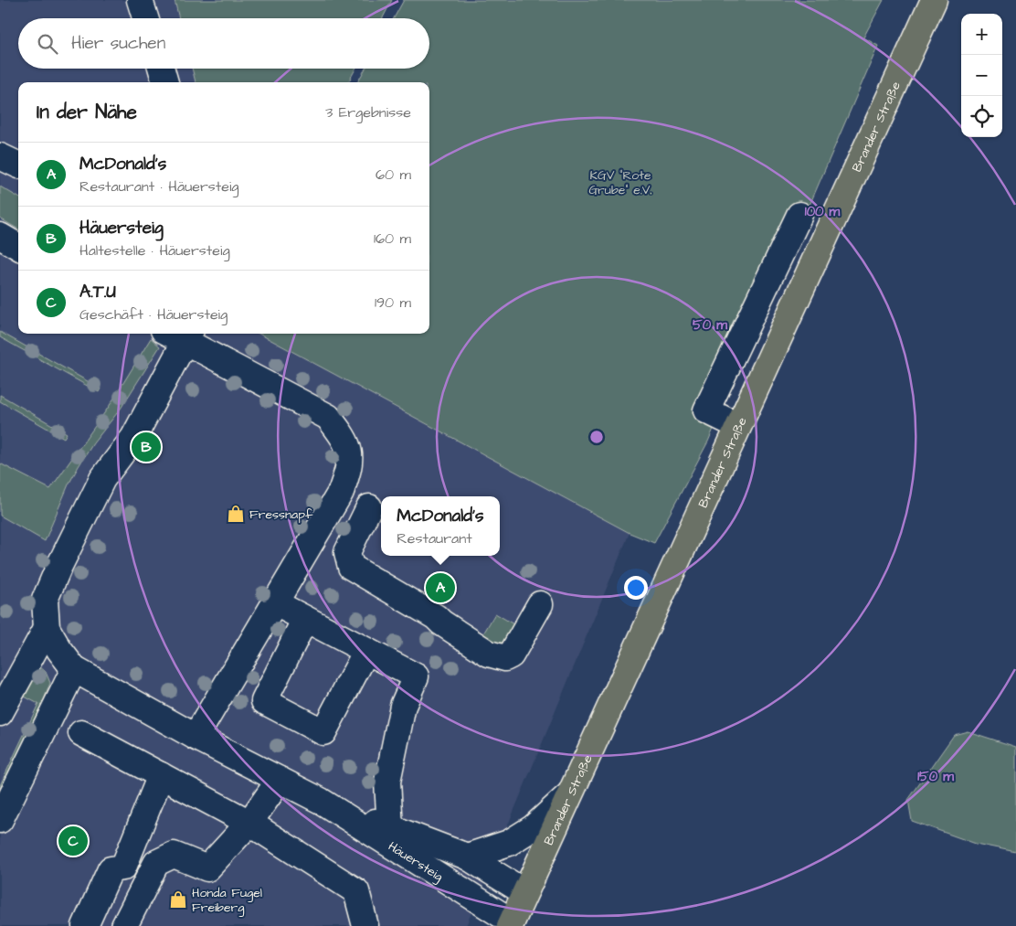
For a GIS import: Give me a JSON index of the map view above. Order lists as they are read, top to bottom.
{
  "streets": {
    "main road": ["Brander Straße"],
    "street": ["Häuersteig"]
  },
  "crossings": [
    ["Brander Straße", "Häuersteig"]
  ],
  "parks": ["KGV \"Rote Grube\" e.V."],
  "places": {
    "shop": ["Fressnapf", "Honda Fugel Freiberg"]
  },
  "page": {
    "map_buttons": ["+", "−"],
    "search": "Hier suchen",
    "heading": ["In der Nähe", "3 Ergebnisse"],
    "list": [
      {
        "mark": "A",
        "name": "McDonald's",
        "note": "Restaurant · Häuersteig",
        "value": "60 m"
      },
      {
        "mark": "B",
        "name": "Häuersteig",
        "note": "Haltestelle · Häuersteig",
        "value": "160 m"
      },
      {
        "mark": "C",
        "name": "A.T.U",
        "note": "Geschäft · Häuersteig",
        "value": "190 m"
      }
    ],
    "pins": ["B", "A", "C"],
    "popup": ["McDonald's", "Restaurant"]
  },
  "rings": ["100 m", "50 m", "150 m"]
}
